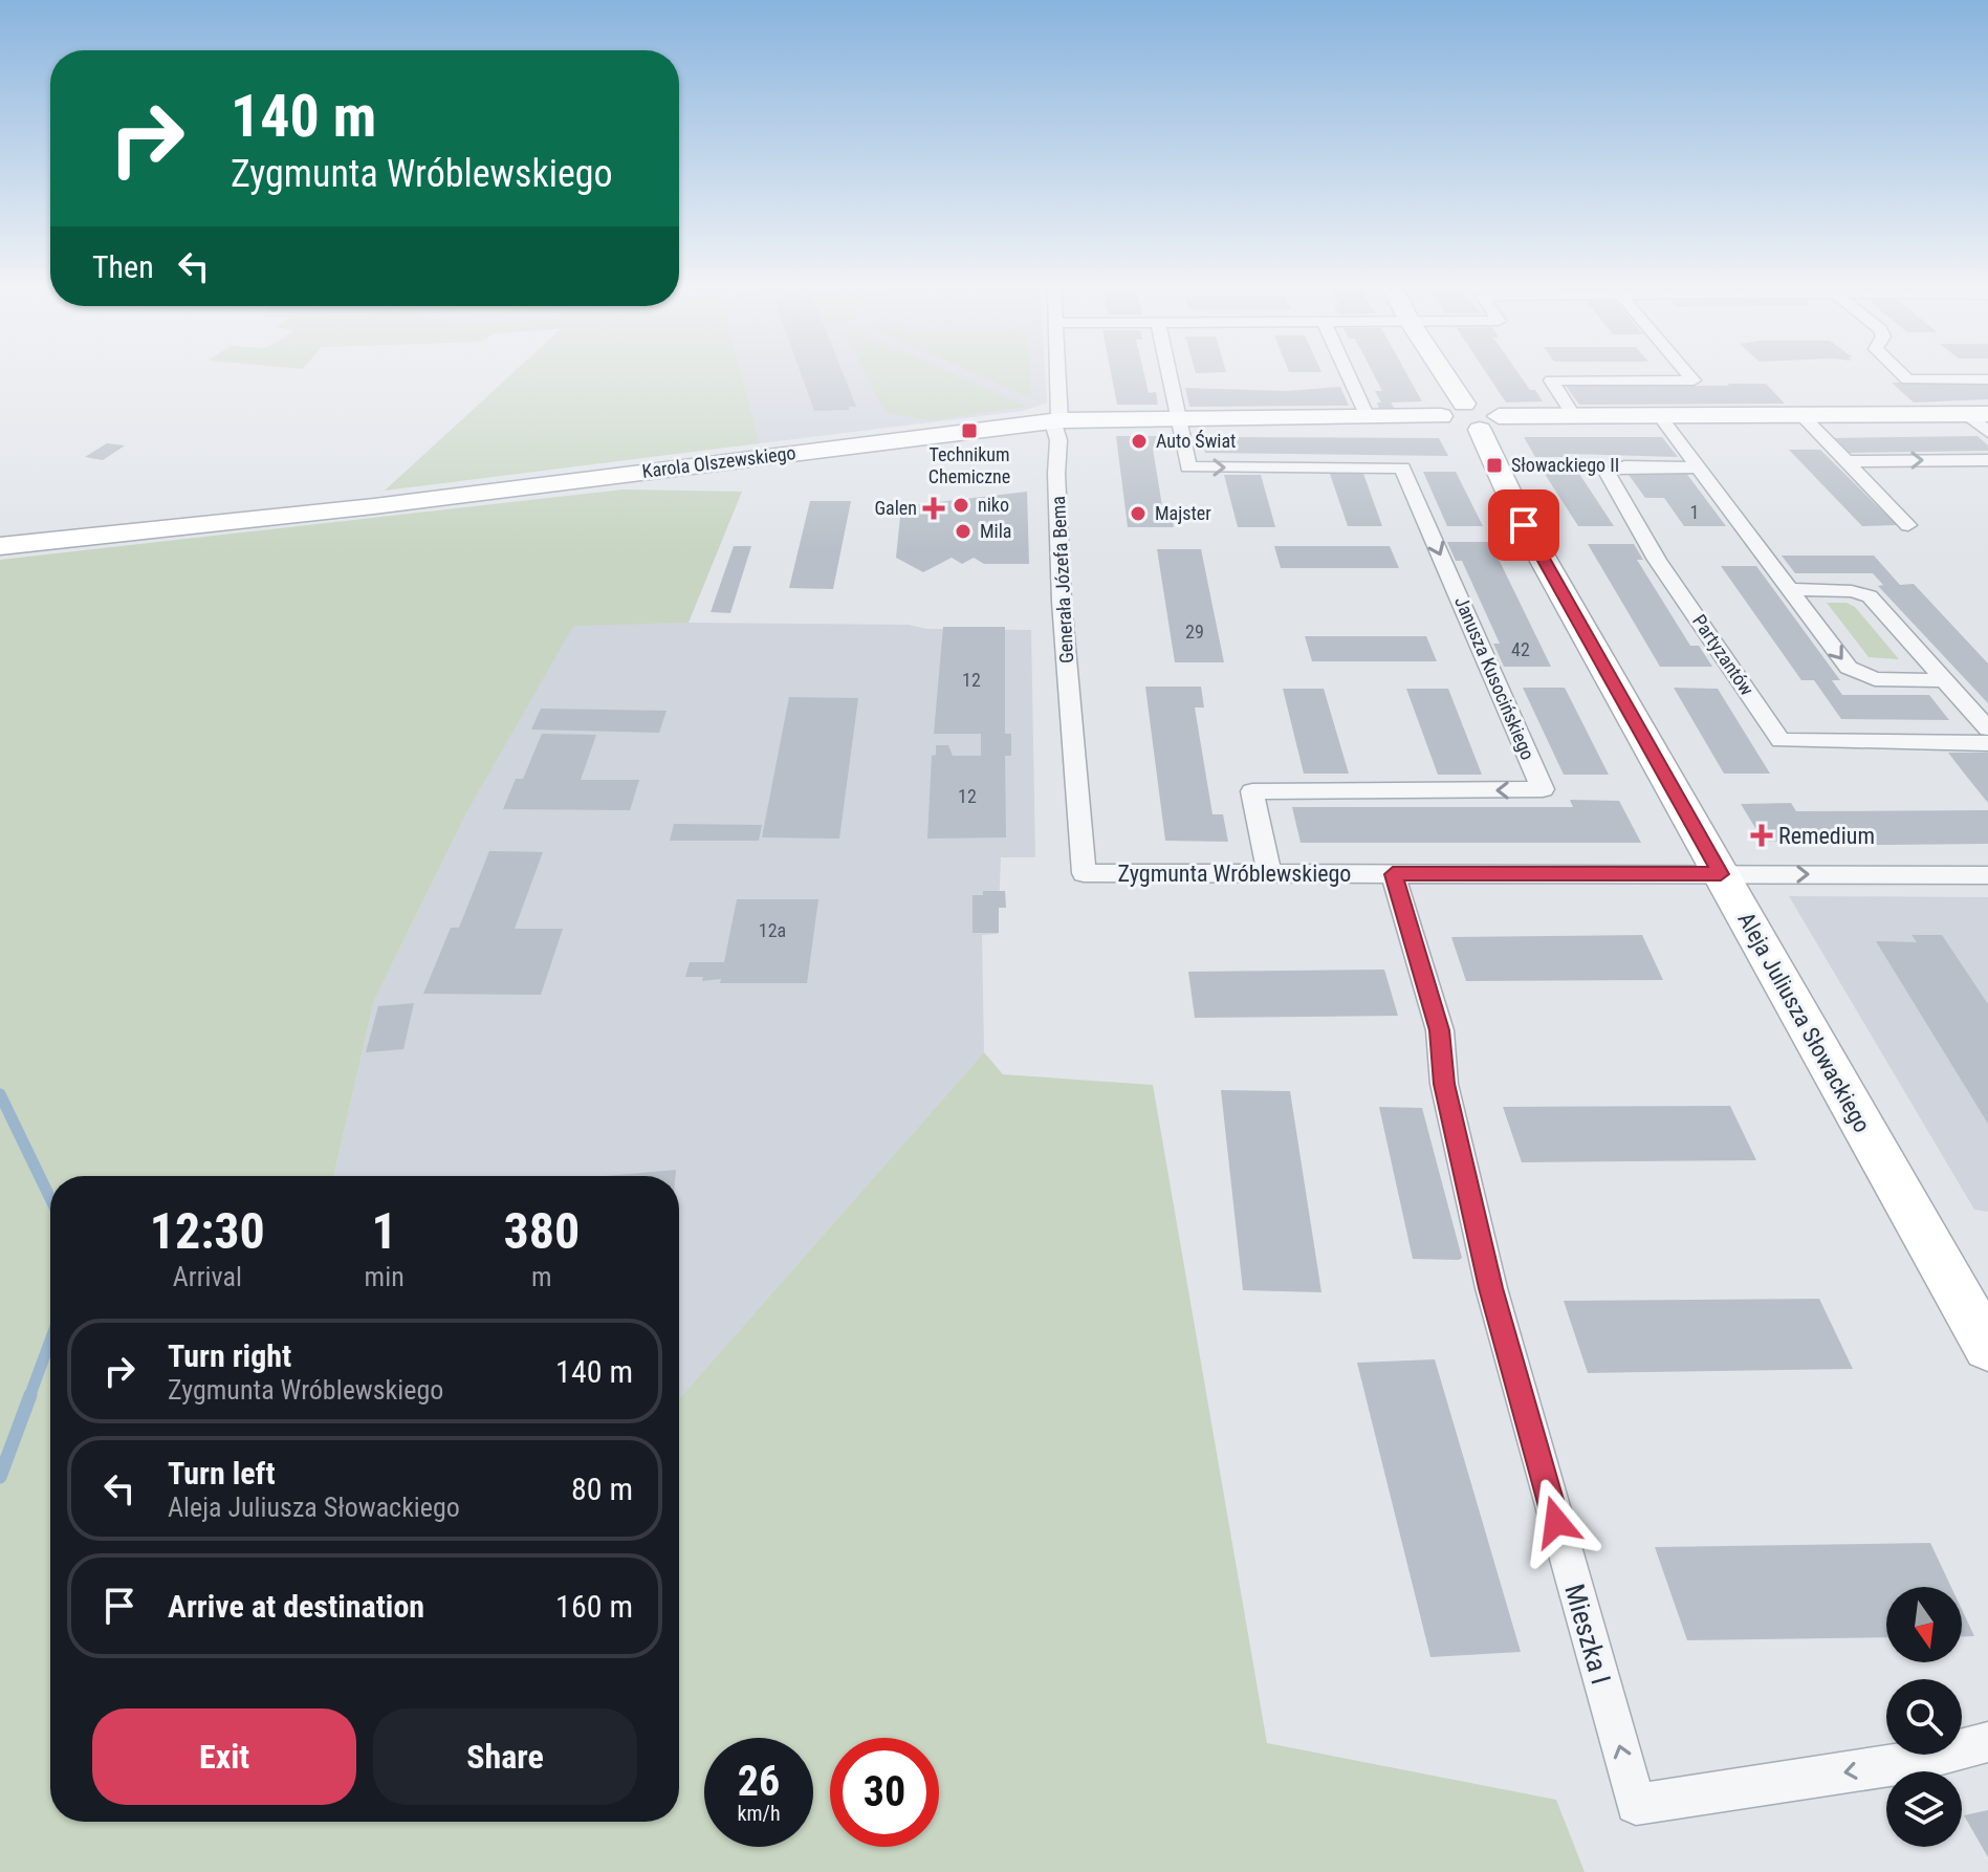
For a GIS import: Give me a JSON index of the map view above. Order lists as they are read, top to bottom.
{
  "streets": {
    "street": [
      "Karola Olszewskiego",
      "Generała Józefa Bema",
      "Partyzantów",
      "Janusza Kusocińskiego",
      "Zygmunta Wróblewskiego",
      "Aleja Juliusza Słowackiego",
      "Mieszka I"
    ]
  },
  "crossings": [
    ["Karola Olszewskiego", "Generała Józefa Bema"],
    ["Karola Olszewskiego", "Janusza Kusocińskiego"],
    ["Generała Józefa Bema", "Zygmunta Wróblewskiego"],
    ["Janusza Kusocińskiego", "Zygmunta Wróblewskiego"],
    ["Zygmunta Wróblewskiego", "Aleja Juliusza Słowackiego"],
    ["Zygmunta Wróblewskiego", "Mieszka I"]
  ],
  "places": {
    "transit": ["Technikum Chemiczne", "Słowackiego II"],
    "other": [
      "Auto Świat",
      "niko",
      "Majster",
      "Mila"
    ],
    "health": ["Galen", "Remedium"]
  },
  "house_numbers": [
    "1",
    "29",
    "42",
    "12",
    "12",
    "12a"
  ],
  "north": "bottom",
  "page": {
    "turn": ["140 m", "Zygmunta Wróblewskiego"],
    "then": "Then",
    "eta": [
      "12:30",
      "Arrival",
      "1",
      "min",
      "380",
      "m"
    ],
    "list": [
      {
        "name": "Turn right",
        "note": "Zygmunta Wróblewskiego",
        "value": "140 m"
      },
      {
        "name": "Turn left",
        "note": "Aleja Juliusza Słowackiego",
        "value": "80 m"
      },
      {
        "name": "Arrive at destination",
        "value": "160 m"
      }
    ],
    "buttons": ["Exit", "Share"],
    "speed": "26 km/h",
    "limit": "30"
  }
}
